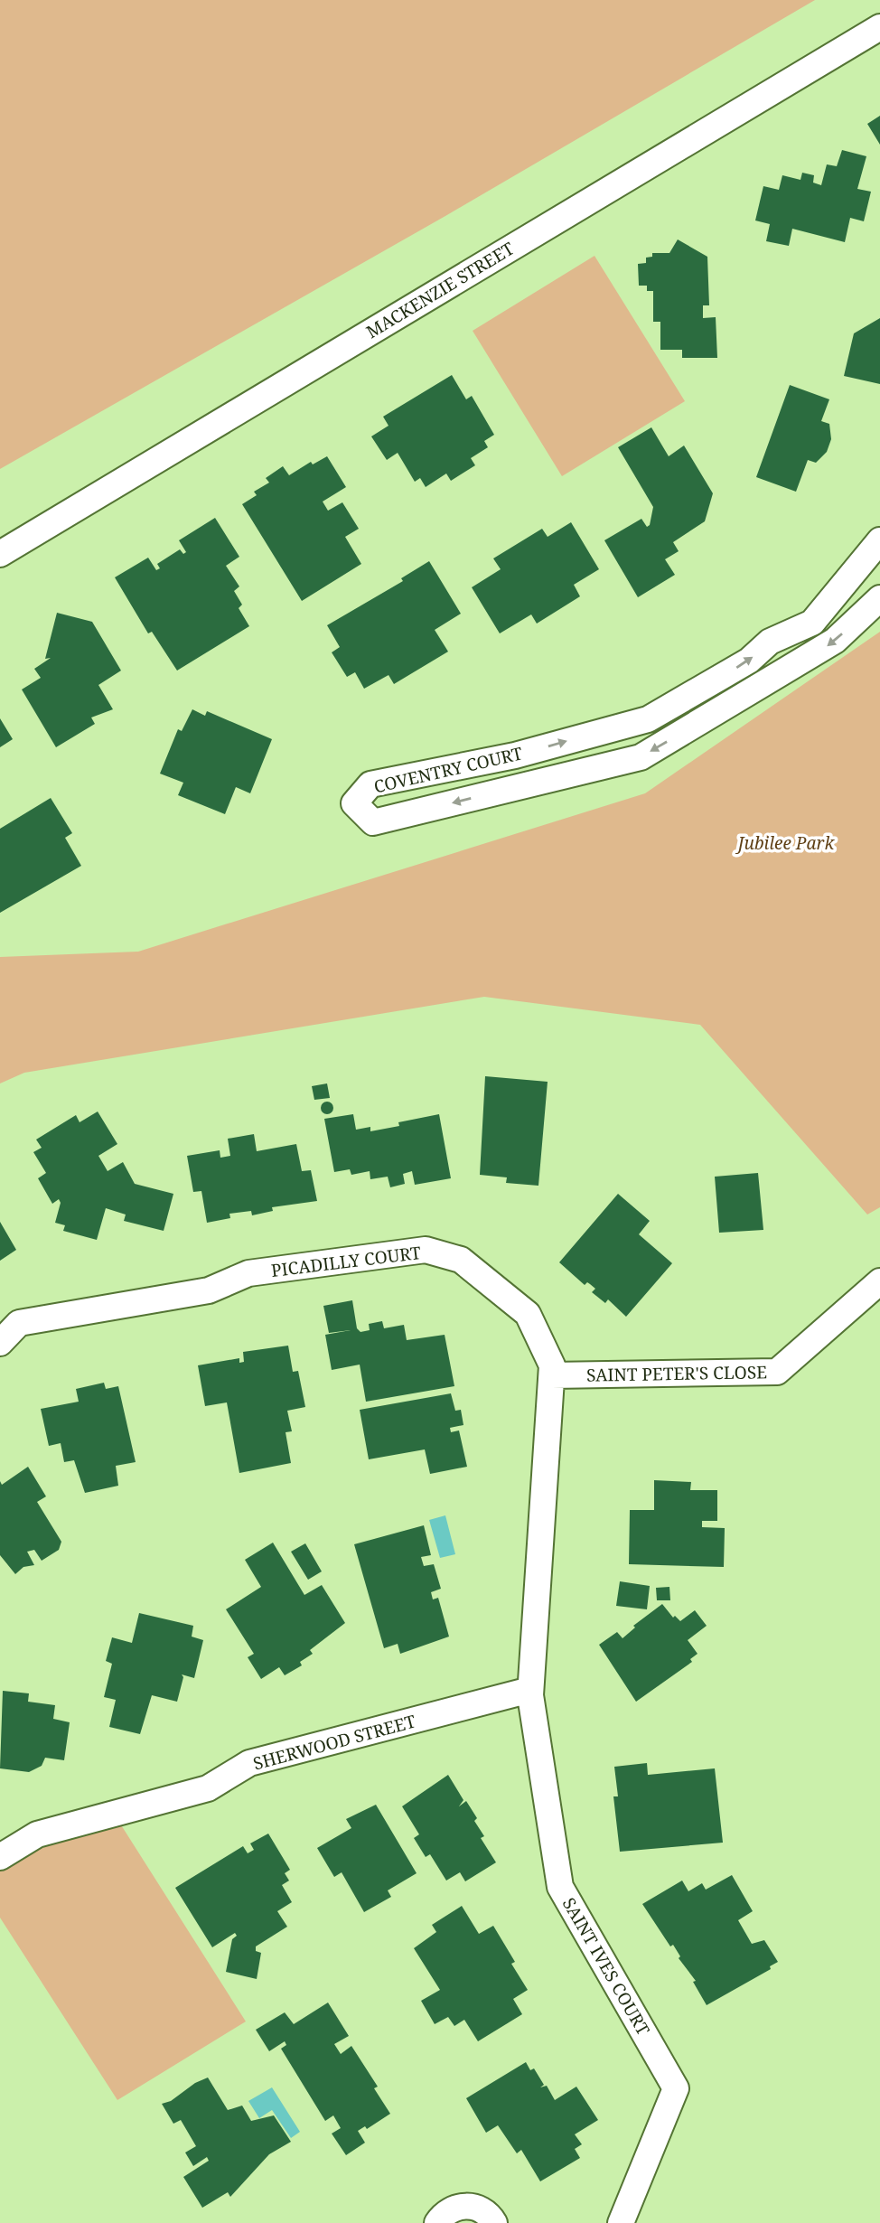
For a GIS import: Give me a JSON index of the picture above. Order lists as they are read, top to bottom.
{
  "streets": {
    "street": [
      "MACKENZIE STREET",
      "COVENTRY COURT",
      "PICADILLY COURT",
      "SAINT PETER'S CLOSE",
      "SHERWOOD STREET",
      "SAINT IVES COURT"
    ]
  },
  "crossings": [
    ["PICADILLY COURT", "SAINT PETER'S CLOSE"],
    ["PICADILLY COURT", "SHERWOOD STREET"],
    ["PICADILLY COURT", "SAINT IVES COURT"],
    ["SHERWOOD STREET", "SAINT IVES COURT"]
  ],
  "parks": ["Jubilee Park"]
}
